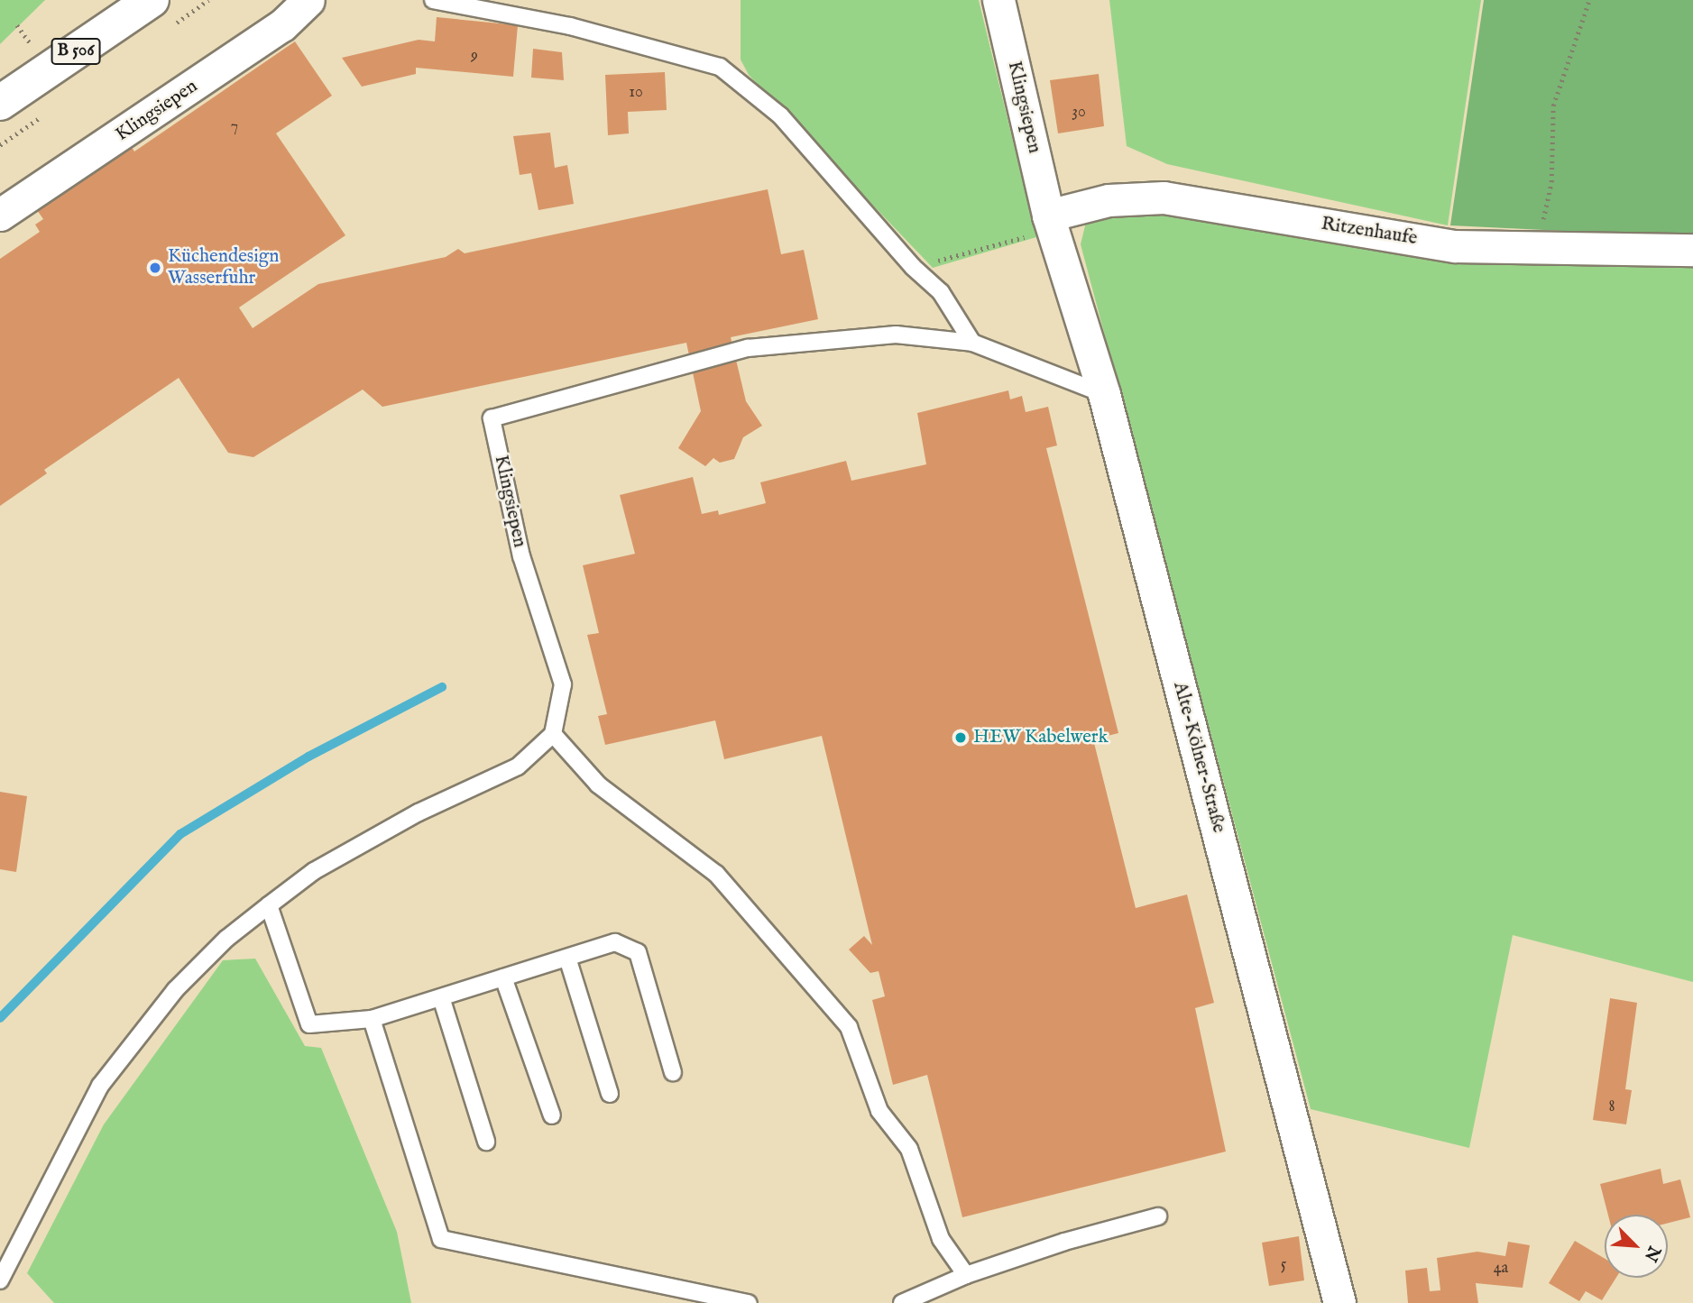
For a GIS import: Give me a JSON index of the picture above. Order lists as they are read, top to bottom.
{
  "streets": {
    "main road": ["B 506"],
    "street": ["Klingsiepen", "Ritzenhaufe", "Alte-Kölner-Straße"]
  },
  "crossings": [
    ["Klingsiepen", "Ritzenhaufe"],
    ["Klingsiepen", "Alte-Kölner-Straße"],
    ["Ritzenhaufe", "Alte-Kölner-Straße"]
  ],
  "places": ["Küchendesign Wasserfuhr", "HEW Kabelwerk"],
  "house_numbers": [
    "9",
    "10",
    "30",
    "7",
    "8",
    "5",
    "4a"
  ],
  "north": "bottom right"
}
